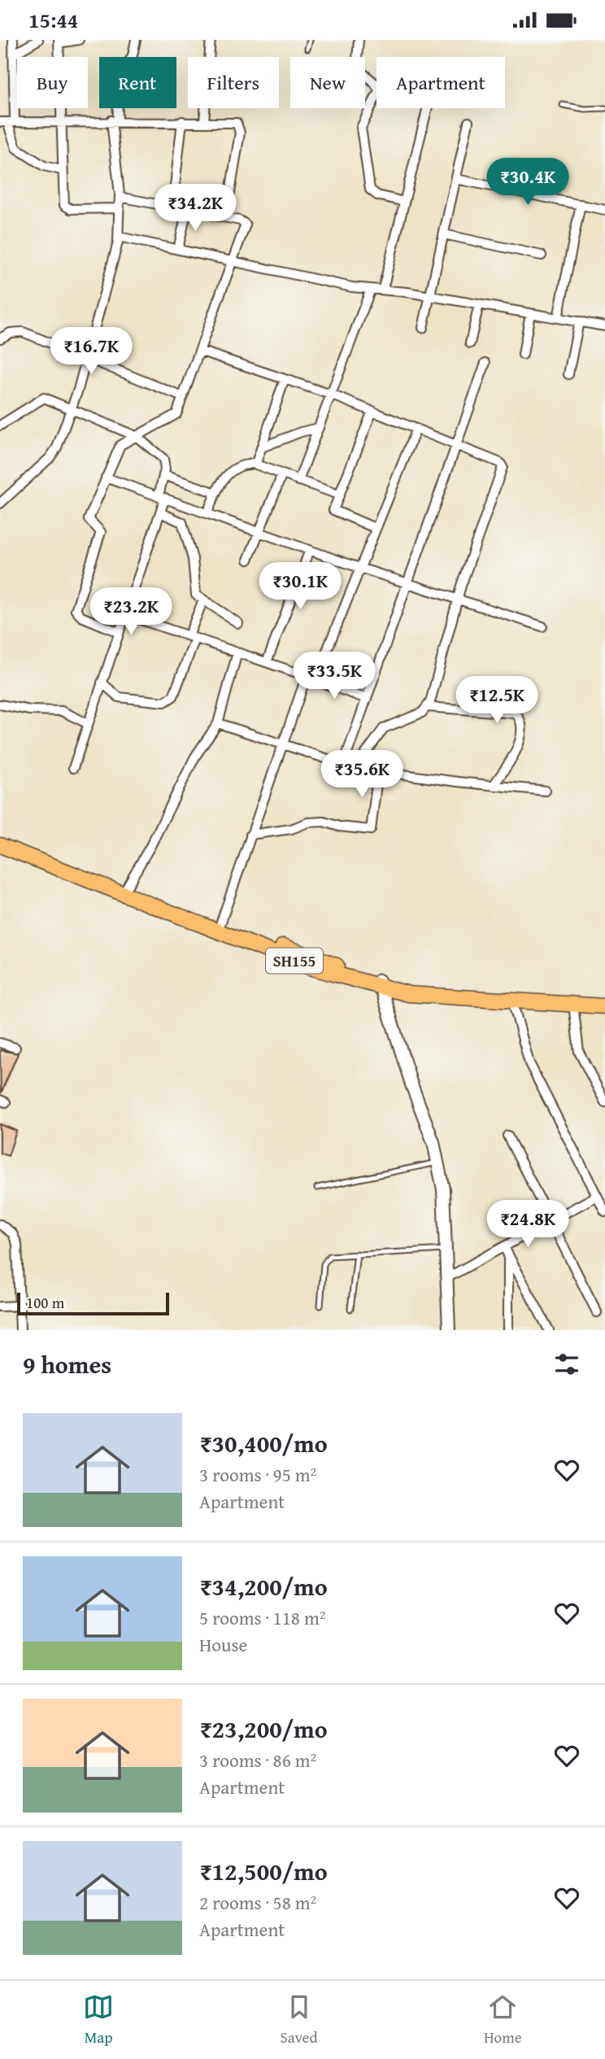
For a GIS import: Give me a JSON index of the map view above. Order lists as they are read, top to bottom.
{
  "streets": {
    "main road": ["SH155"]
  },
  "scale_bar": "100 m",
  "page": {
    "status": "15:44",
    "chip": [
      "Buy",
      "Rent",
      "Filters",
      "New",
      "Apartment"
    ],
    "price": [
      "₹30.4K",
      "₹34.2K",
      "₹16.7K",
      "₹30.1K",
      "₹23.2K",
      "₹33.5K",
      "₹12.5K",
      "₹35.6K",
      "₹24.8K"
    ],
    "scale": "100 m",
    "heading": "9 homes",
    "list": [
      {
        "name": "₹30,400/mo",
        "note": "3 rooms · 95 m² · Apartment"
      },
      {
        "name": "₹34,200/mo",
        "note": "5 rooms · 118 m² · House"
      },
      {
        "name": "₹23,200/mo",
        "note": "3 rooms · 86 m² · Apartment"
      },
      {
        "name": "₹12,500/mo",
        "note": "2 rooms · 58 m² · Apartment"
      }
    ],
    "tabs": ["Map", "Saved", "Home"]
  }
}
